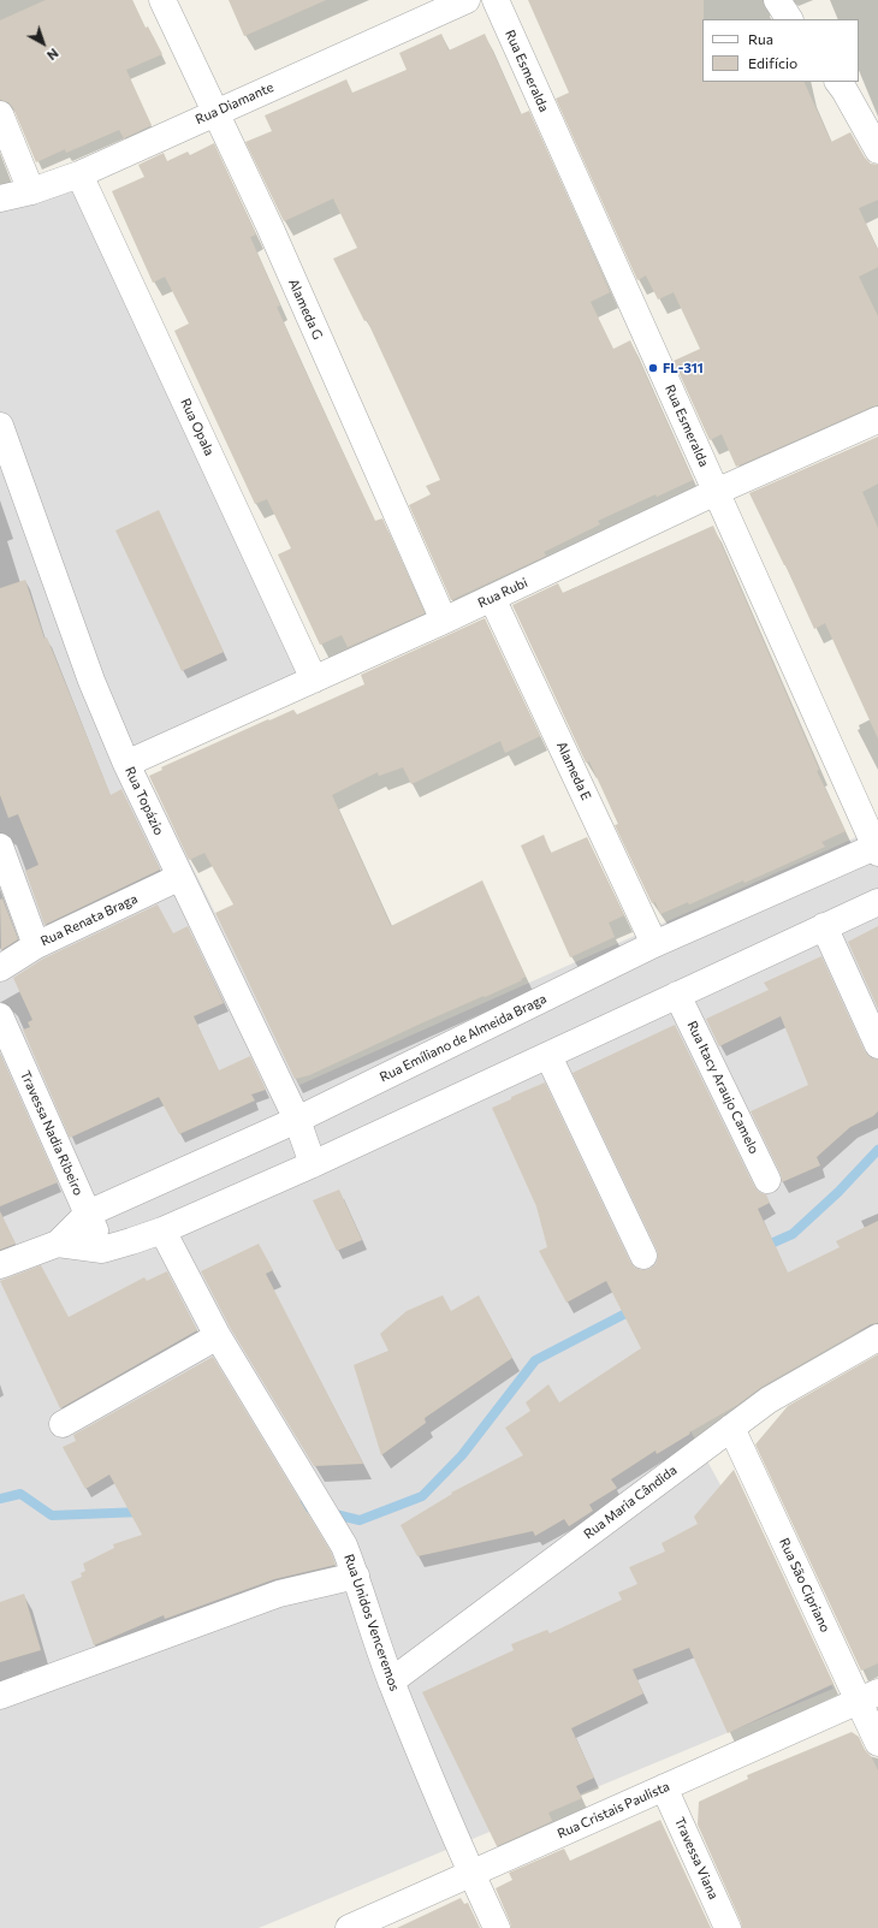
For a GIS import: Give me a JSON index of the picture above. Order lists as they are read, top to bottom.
{
  "streets": {
    "street": [
      "Rua Esmeralda",
      "Rua Diamante",
      "Alameda G",
      "Rua Opala",
      "Rua Rubi",
      "Alameda E",
      "Rua Topázio",
      "Rua Renata Braga",
      "Rua Emíliano de Almeida Braga",
      "Rua Itacy Araujo Camelo",
      "Travessa Nadia Ribeiro",
      "Rua Maria Cândida",
      "Rua São Cipriano",
      "Rua Unidos Venceremos",
      "Rua Cristais Paulista",
      "Travessa Viana"
    ]
  },
  "crossings": [
    ["Rua Esmeralda", "Rua Rubi"],
    ["Rua Esmeralda", "Rua Emíliano de Almeida Braga"],
    ["Rua Diamante", "Alameda G"],
    ["Rua Diamante", "Rua Opala"],
    ["Alameda G", "Rua Rubi"],
    ["Rua Opala", "Rua Rubi"],
    ["Rua Rubi", "Alameda E"],
    ["Rua Rubi", "Rua Topázio"],
    ["Alameda E", "Rua Emíliano de Almeida Braga"],
    ["Rua Topázio", "Rua Renata Braga"],
    ["Rua Topázio", "Rua Emíliano de Almeida Braga"],
    ["Rua Emíliano de Almeida Braga", "Rua Itacy Araujo Camelo"],
    ["Rua Emíliano de Almeida Braga", "Travessa Nadia Ribeiro"],
    ["Rua Emíliano de Almeida Braga", "Rua Unidos Venceremos"],
    ["Rua Maria Cândida", "Rua São Cipriano"],
    ["Rua Maria Cândida", "Rua Unidos Venceremos"],
    ["Rua São Cipriano", "Rua Cristais Paulista"],
    ["Rua Unidos Venceremos", "Rua Cristais Paulista"],
    ["Rua Cristais Paulista", "Travessa Viana"]
  ],
  "places": ["FL-311"],
  "legend": ["Rua", "Edifício"],
  "north": "bottom right"
}
